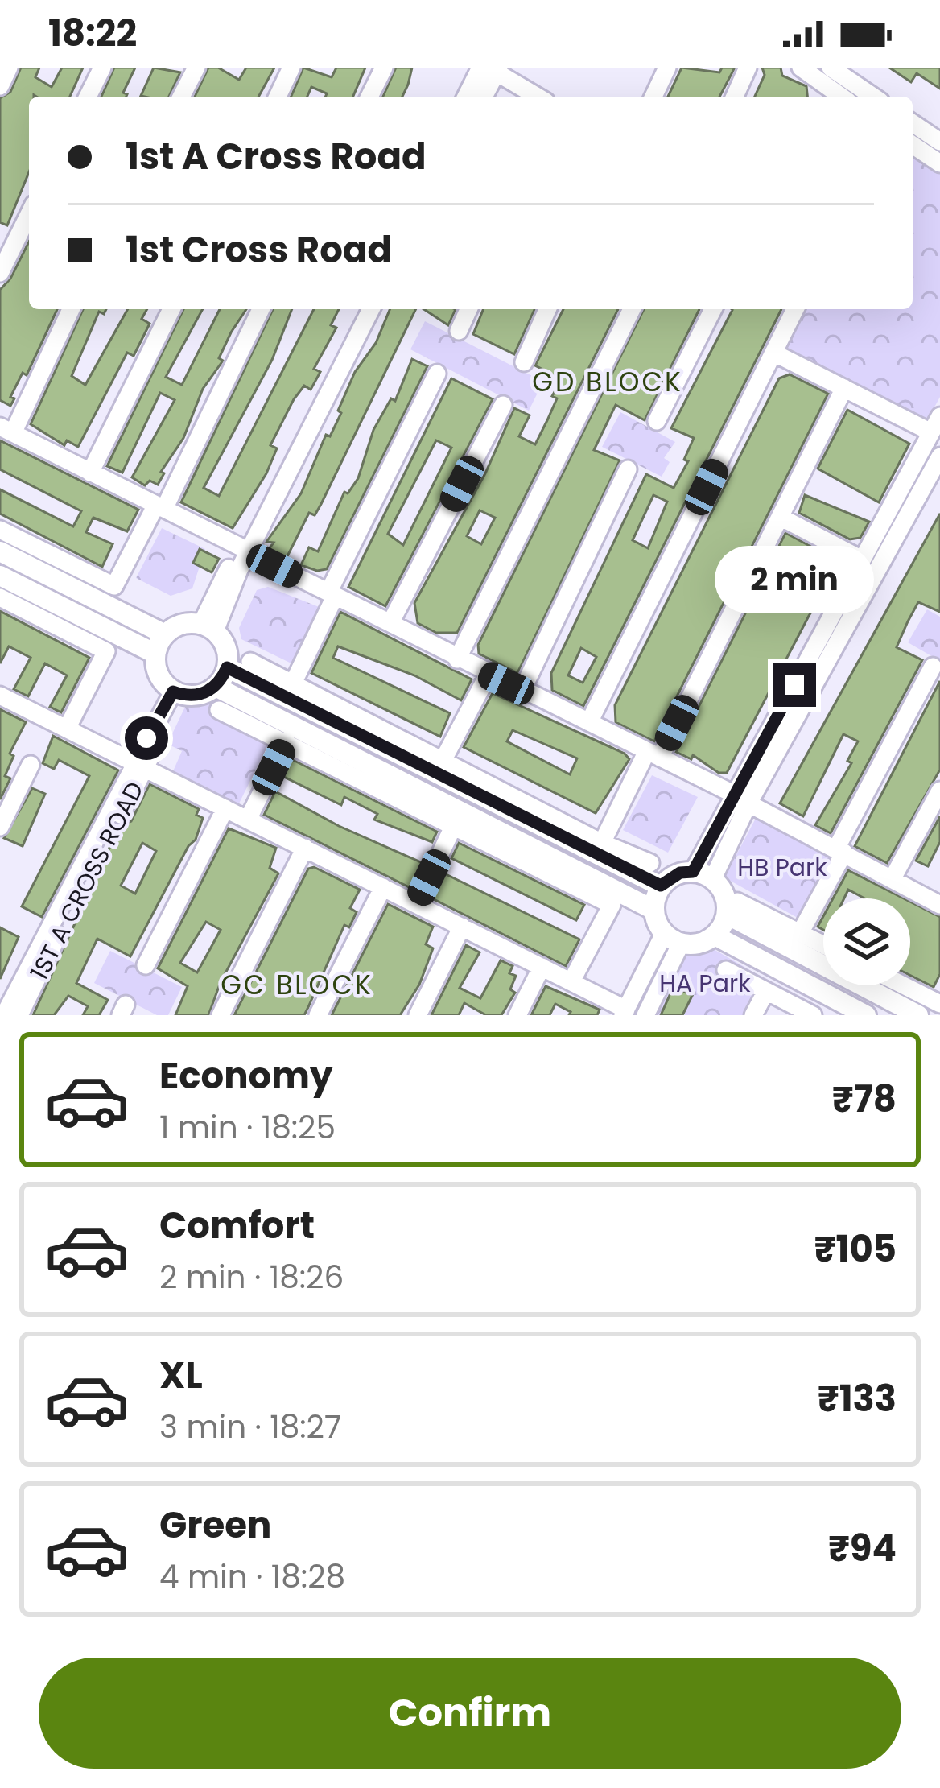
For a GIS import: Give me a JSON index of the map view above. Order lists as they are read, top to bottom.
{
  "streets": {
    "street": ["1ST A CROSS ROAD"]
  },
  "districts": ["GD BLOCK", "GC BLOCK"],
  "parks": ["HB Park", "HA Park"],
  "page": {
    "status": "18:22",
    "banner": ["1st A Cross Road", "1st Cross Road"],
    "bubble": "2 min",
    "list": [
      {
        "name": "Economy",
        "note": "1 min · 18:25",
        "value": "₹78"
      },
      {
        "name": "Comfort",
        "note": "2 min · 18:26",
        "value": "₹105"
      },
      {
        "name": "XL",
        "note": "3 min · 18:27",
        "value": "₹133"
      },
      {
        "name": "Green",
        "note": "4 min · 18:28",
        "value": "₹94"
      }
    ],
    "buttons": "Confirm"
  }
}
